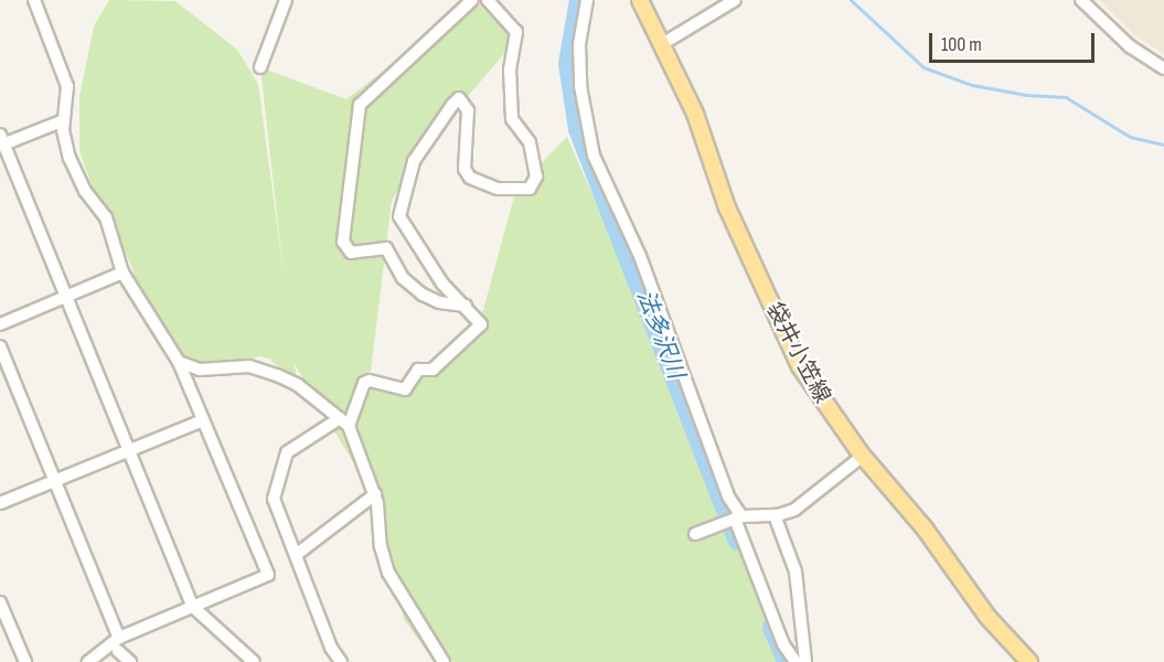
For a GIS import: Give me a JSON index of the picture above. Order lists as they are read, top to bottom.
{
  "streets": {
    "main road": ["袋井小笠線"]
  },
  "water": ["法多沢川"],
  "scale_bar": "100 m"
}
